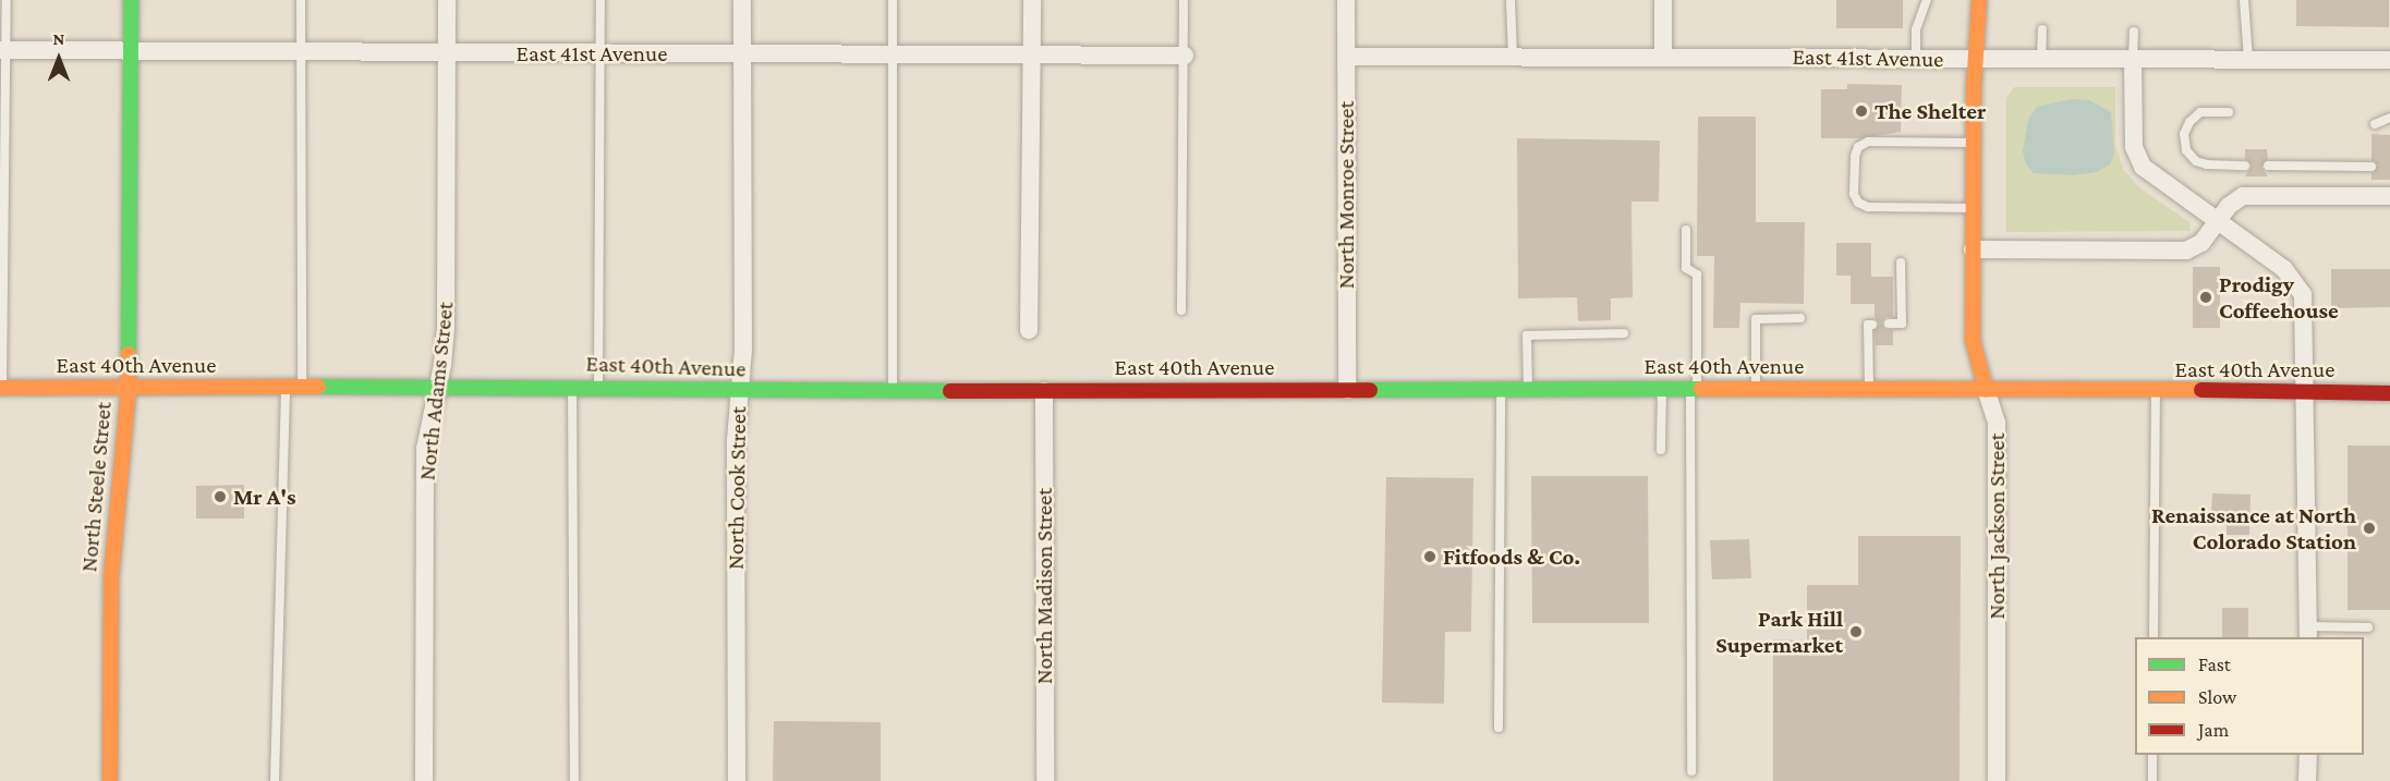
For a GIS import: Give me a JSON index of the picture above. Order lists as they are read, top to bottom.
{
  "streets": {
    "street": [
      "East 41st Avenue",
      "North Monroe Street",
      "East 40th Avenue",
      "North Adams Street",
      "North Steele Street",
      "North Cook Street",
      "North Jackson Street",
      "North Madison Street"
    ]
  },
  "crossings": [
    ["East 41st Avenue", "North Monroe Street"],
    ["East 41st Avenue", "North Adams Street"],
    ["East 41st Avenue", "North Steele Street"],
    ["East 41st Avenue", "North Cook Street"],
    ["East 41st Avenue", "North Jackson Street"],
    ["North Monroe Street", "East 40th Avenue"],
    ["East 40th Avenue", "North Adams Street"],
    ["East 40th Avenue", "North Steele Street"],
    ["East 40th Avenue", "North Cook Street"],
    ["East 40th Avenue", "North Jackson Street"],
    ["East 40th Avenue", "North Madison Street"]
  ],
  "places": [
    "The Shelter",
    "Prodigy Coffeehouse",
    "Mr A's",
    "Renaissance at North Colorado Station",
    "Fitfoods & Co.",
    "Park Hill Supermarket"
  ],
  "legend": ["Fast", "Slow", "Jam"],
  "north": "top"
}
